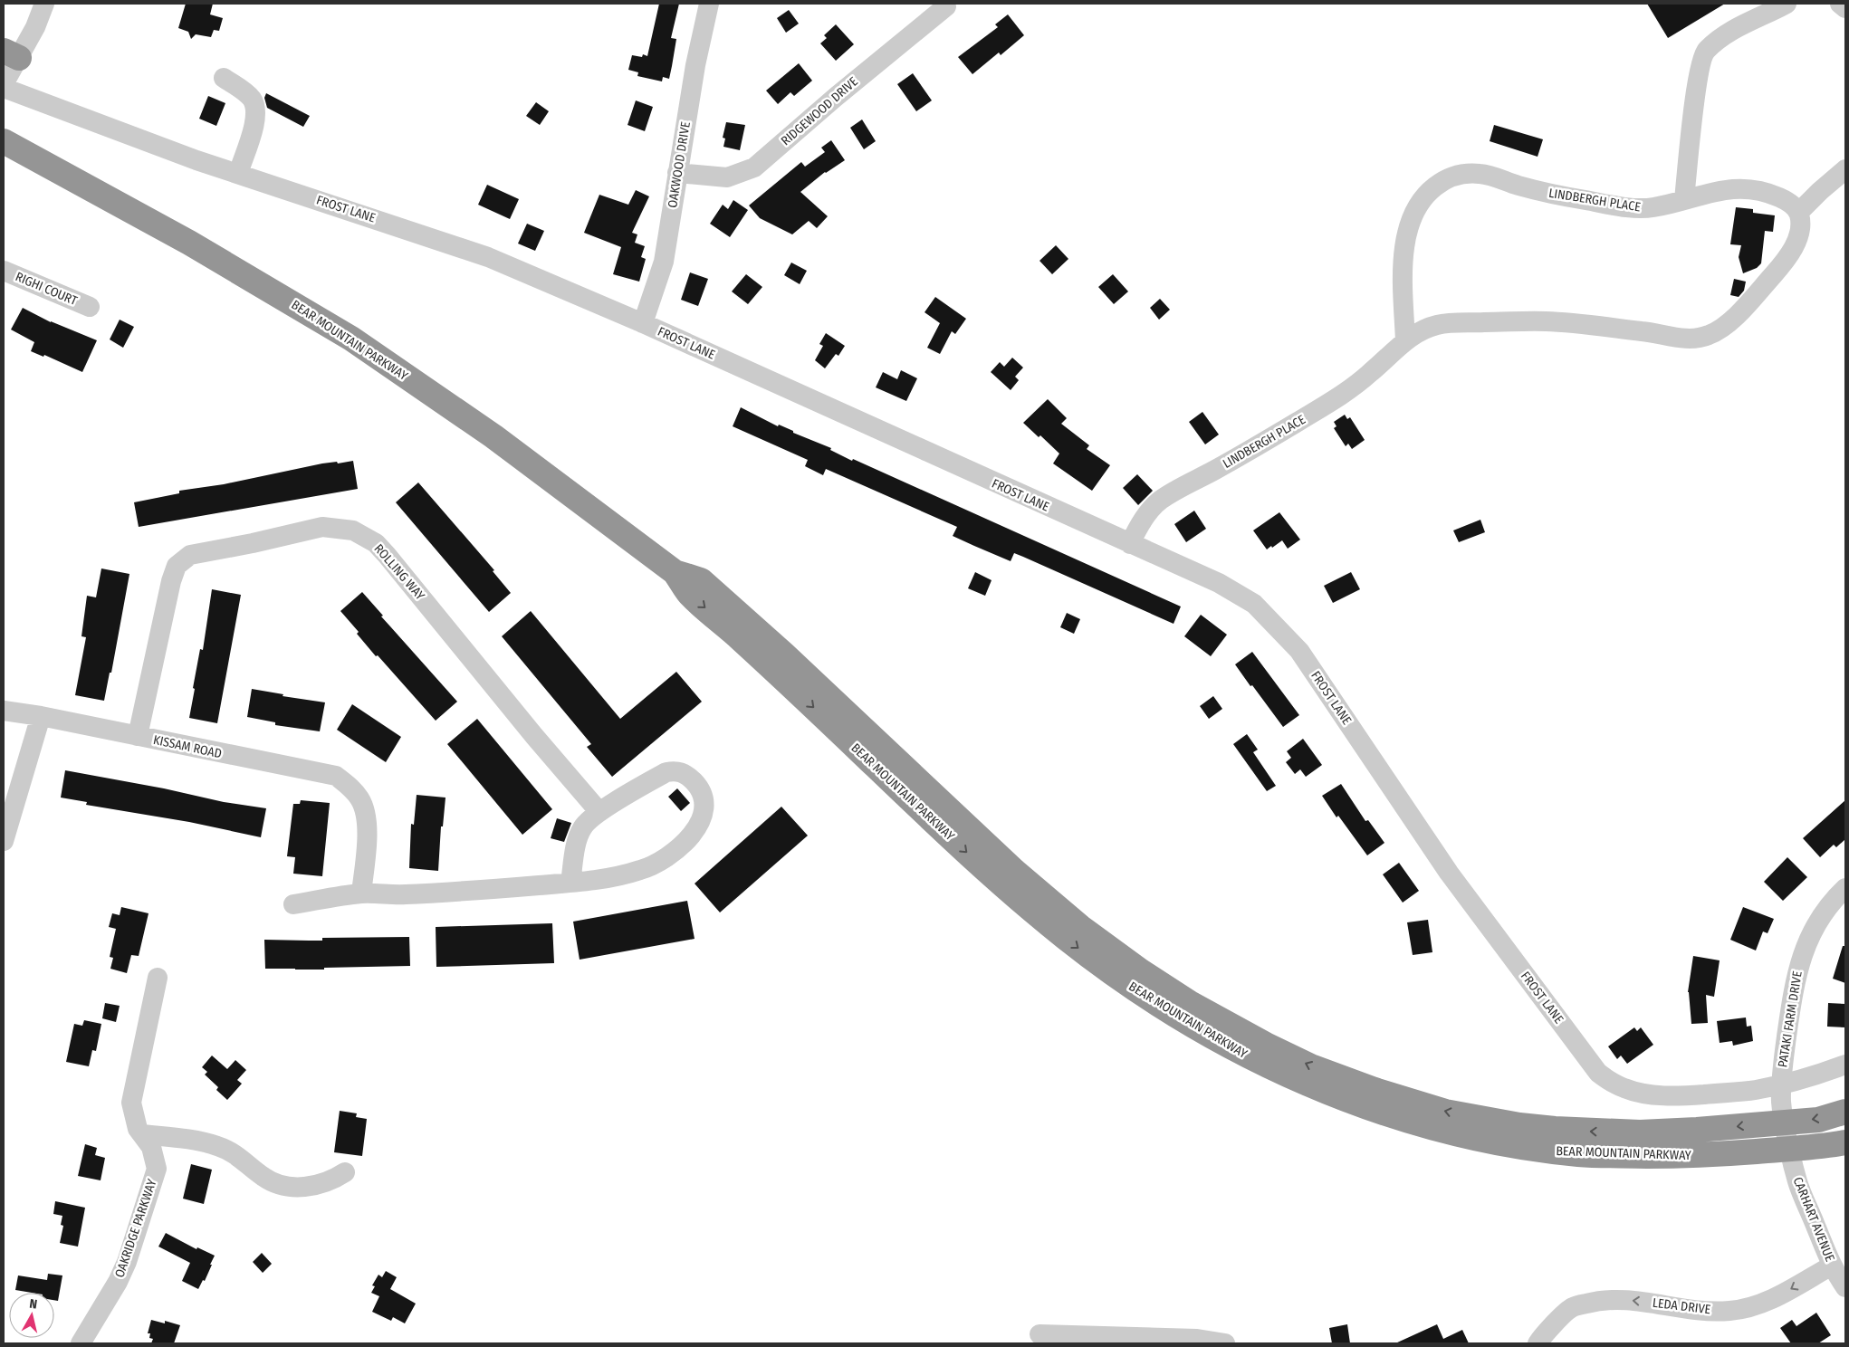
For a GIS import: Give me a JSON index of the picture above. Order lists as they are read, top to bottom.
{
  "streets": {
    "highway": ["BEAR MOUNTAIN PARKWAY"],
    "street": [
      "RIDGEWOOD DRIVE",
      "OAKWOOD DRIVE",
      "LINDBERGH PLACE",
      "FROST LANE",
      "RIGHI COURT",
      "ROLLING WAY",
      "KISSAM ROAD",
      "PATAKI FARM DRIVE",
      "CARHART AVENUE",
      "OAKRIDGE PARKWAY",
      "LEDA DRIVE"
    ]
  },
  "crossings": [
    ["RIDGEWOOD DRIVE", "OAKWOOD DRIVE"],
    ["OAKWOOD DRIVE", "FROST LANE"],
    ["LINDBERGH PLACE", "FROST LANE"],
    ["FROST LANE", "PATAKI FARM DRIVE"],
    ["BEAR MOUNTAIN PARKWAY", "PATAKI FARM DRIVE"],
    ["BEAR MOUNTAIN PARKWAY", "CARHART AVENUE"],
    ["ROLLING WAY", "KISSAM ROAD"],
    ["PATAKI FARM DRIVE", "CARHART AVENUE"],
    ["CARHART AVENUE", "LEDA DRIVE"]
  ],
  "one_way": ["LEDA DRIVE"],
  "north": "top"
}
